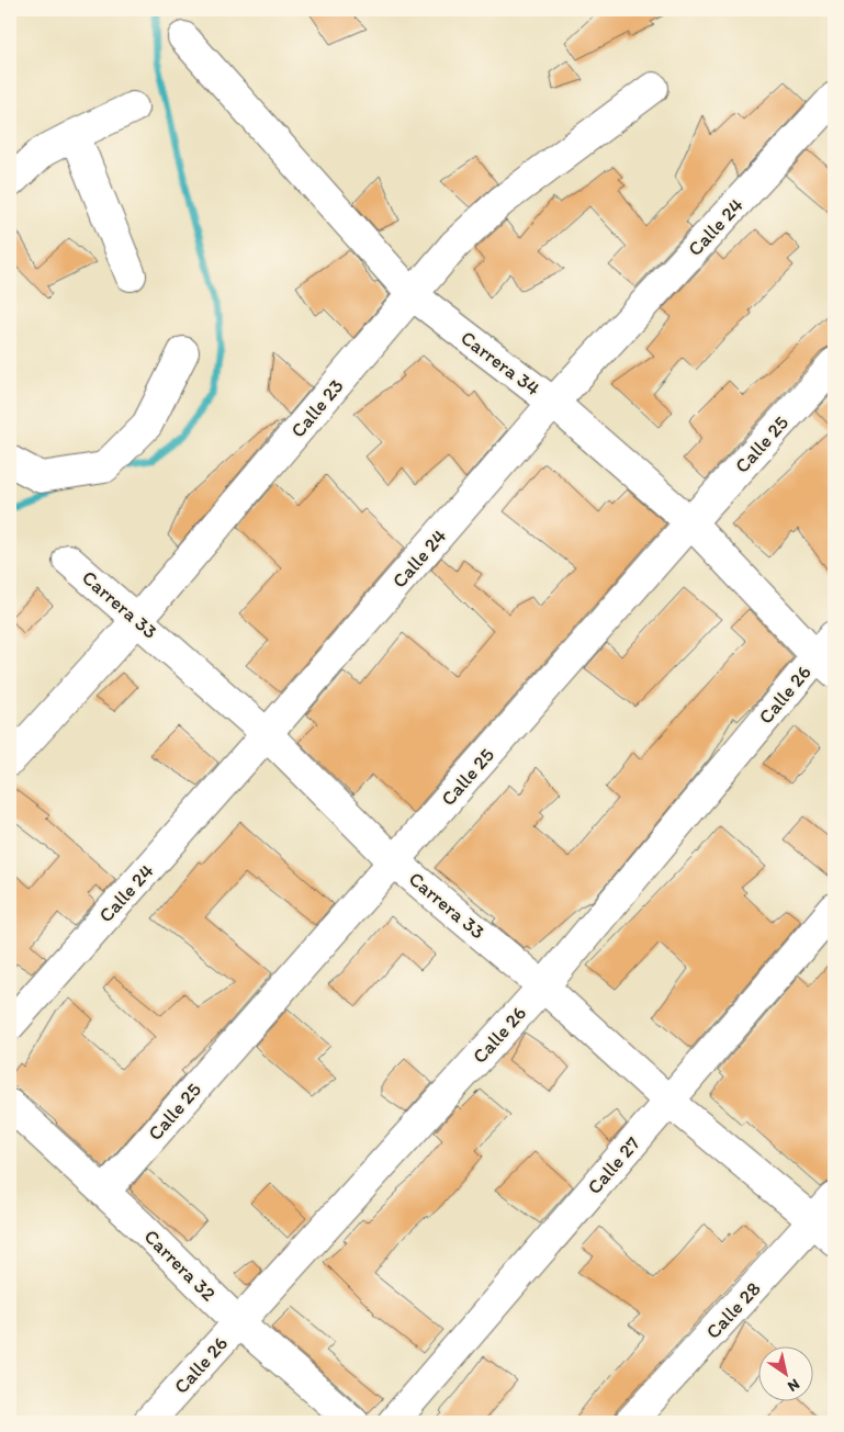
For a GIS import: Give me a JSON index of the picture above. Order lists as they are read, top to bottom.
{
  "streets": {
    "street": [
      "Calle 24",
      "Carrera 34",
      "Calle 23",
      "Calle 25",
      "Carrera 33",
      "Calle 26",
      "Calle 27",
      "Carrera 32",
      "Calle 28"
    ]
  },
  "crossings": [
    ["Calle 24", "Carrera 34"],
    ["Calle 24", "Carrera 33"],
    ["Carrera 34", "Calle 23"],
    ["Carrera 34", "Calle 25"],
    ["Carrera 34", "Calle 26"],
    ["Calle 23", "Carrera 33"],
    ["Calle 25", "Carrera 33"],
    ["Calle 25", "Carrera 32"],
    ["Carrera 33", "Calle 26"],
    ["Carrera 33", "Calle 27"],
    ["Carrera 33", "Calle 28"],
    ["Calle 26", "Carrera 32"]
  ],
  "north": "bottom right"
}
